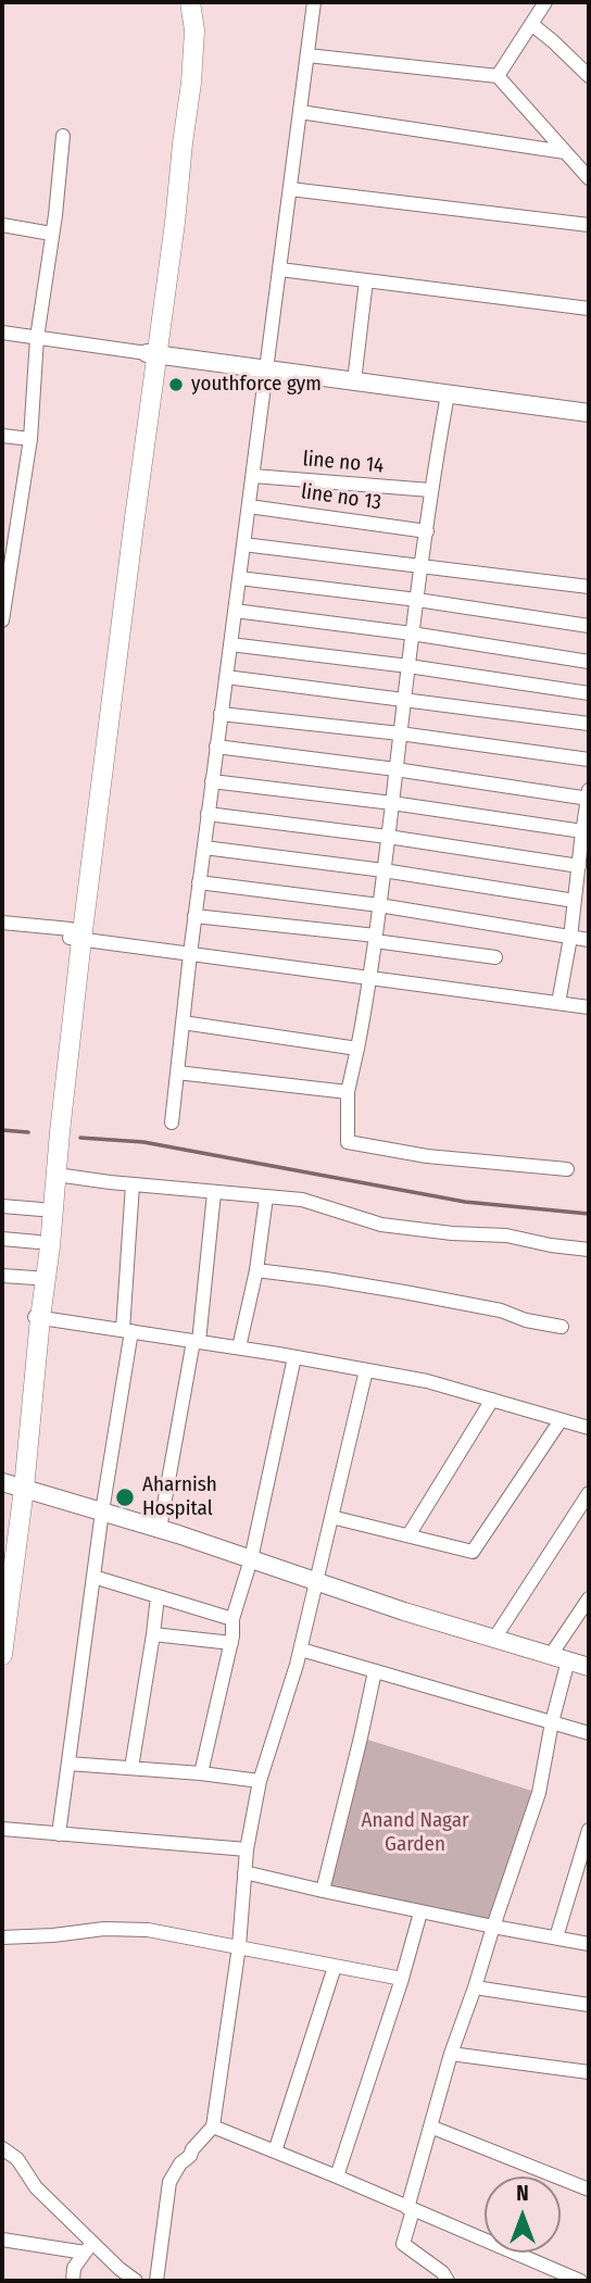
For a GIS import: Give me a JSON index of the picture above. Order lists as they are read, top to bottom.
{
  "streets": {
    "street": ["line no 14", "line no 13"]
  },
  "parks": ["Anand Nagar Garden"],
  "places": ["youthforce gym", "Aharnish Hospital"],
  "north": "top"
}
